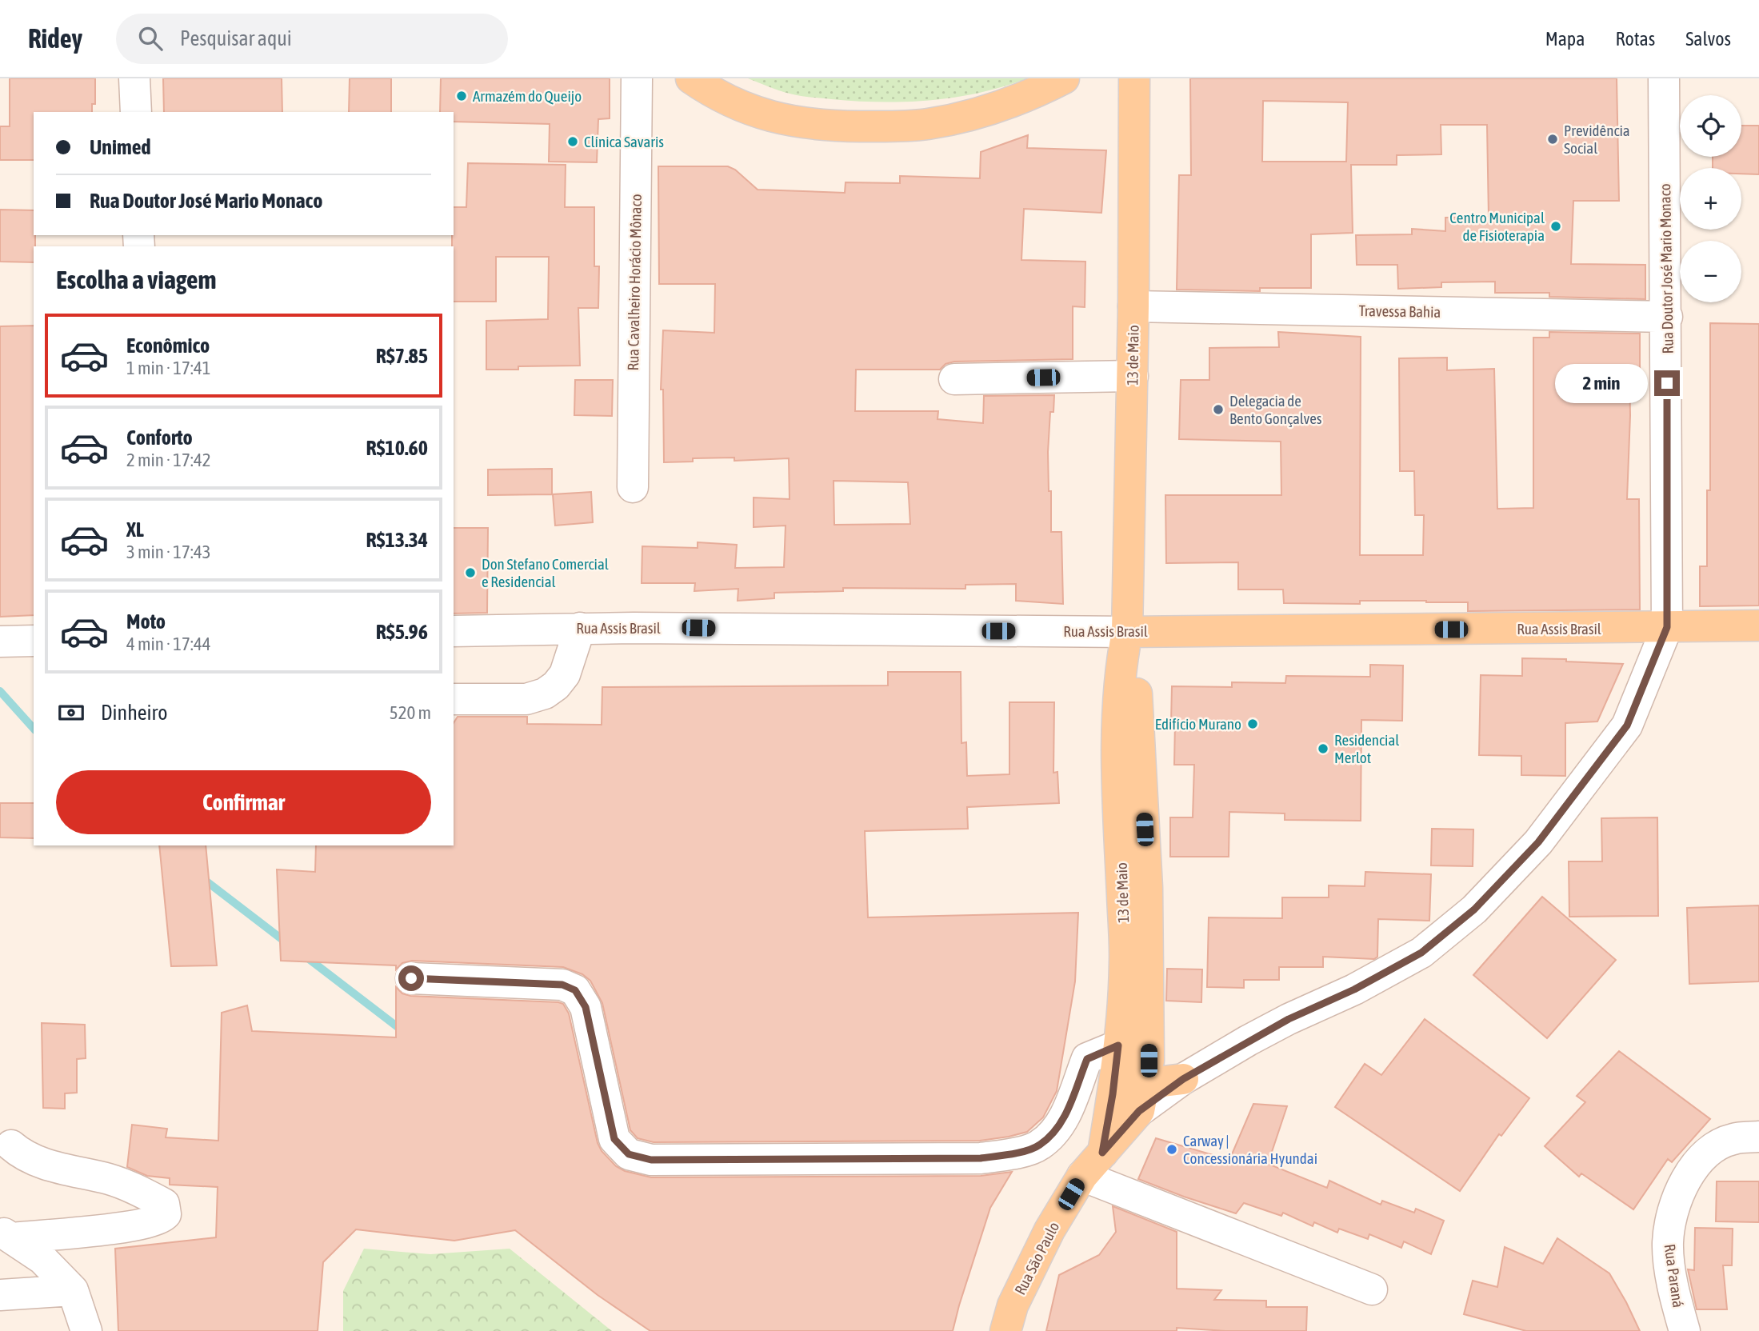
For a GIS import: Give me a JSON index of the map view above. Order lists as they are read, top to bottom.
{
  "streets": {
    "main road": ["13 de Maio", "Rua Assis Brasil", "Rua São Paulo"],
    "street": [
      "Rua Doutor José Mario Monaco",
      "Rua Cavalheiro Horácio Mônaco",
      "Travessa Bahia",
      "Rua Paraná"
    ]
  },
  "crossings": [
    ["Rua Doutor José Mario Monaco", "Travessa Bahia"],
    ["Rua Doutor José Mario Monaco", "Rua Assis Brasil"],
    ["Travessa Bahia", "13 de Maio"],
    ["13 de Maio", "Rua Assis Brasil"],
    ["13 de Maio", "Rua São Paulo"]
  ],
  "places": [
    "Armazém do Queijo",
    "Previdência Social",
    "Clínica Savaris",
    "Centro Municipal de Fisioterapia",
    "Delegacia de Bento Gonçalves",
    "Don Stefano Comercial e Residencial",
    "Edifício Murano",
    "Residencial Merlot",
    "Carway | Concessionária Hyundai"
  ],
  "page": {
    "header": "Ridey",
    "search": "Pesquisar aqui",
    "nav": ["Mapa", "Rotas", "Salvos"],
    "map_buttons": ["+", "−"],
    "banner": ["Unimed", "Rua Doutor José Mario Monaco"],
    "heading": "Escolha a viagem",
    "list": [
      {
        "name": "Econômico",
        "note": "1 min · 17:41",
        "value": "R$7.85"
      },
      {
        "name": "Conforto",
        "note": "2 min · 17:42",
        "value": "R$10.60"
      },
      {
        "name": "XL",
        "note": "3 min · 17:43",
        "value": "R$13.34"
      },
      {
        "name": "Moto",
        "note": "4 min · 17:44",
        "value": "R$5.96"
      }
    ],
    "bubble": "2 min",
    "pay": ["Dinheiro", "520 m"],
    "buttons": "Confirmar"
  }
}
